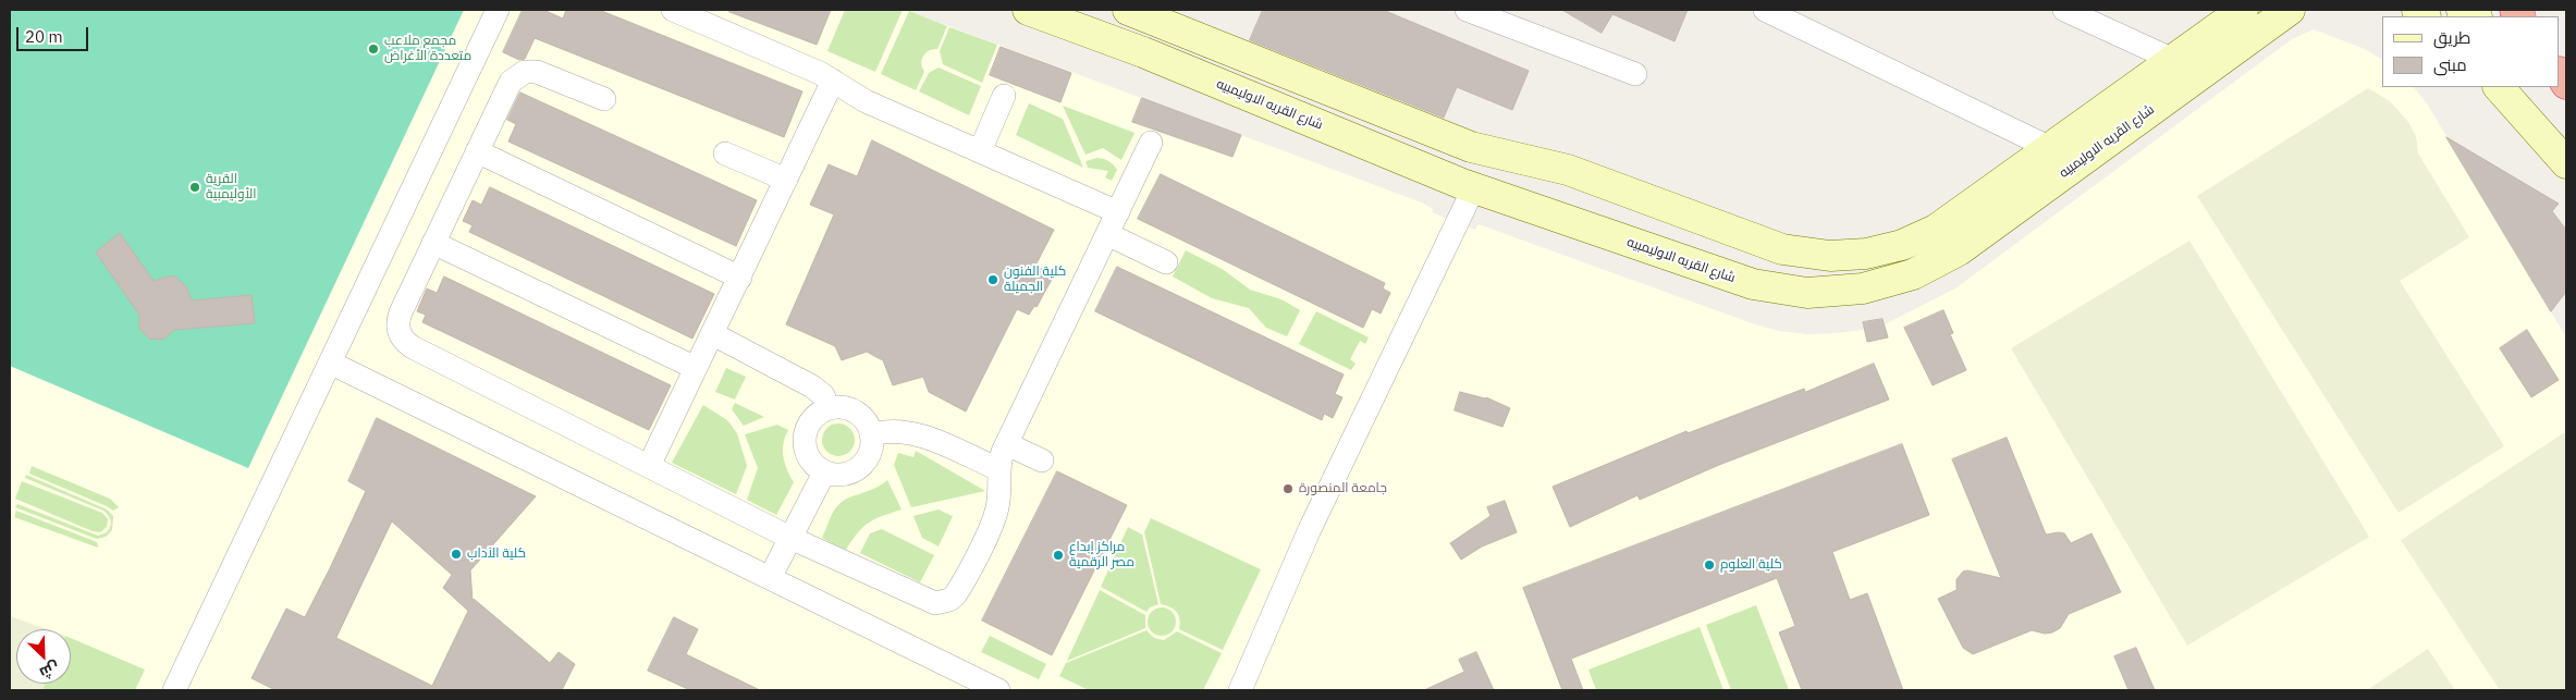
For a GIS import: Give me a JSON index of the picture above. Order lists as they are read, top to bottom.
{
  "streets": {
    "main road": ["شارع القريه الاوليمبيه"]
  },
  "places": [
    "مجمع ملاعب متعددة الأغراض",
    "القرية الأوليمبية",
    "كلية الفنون الجميلة",
    "جامعة المنصورة",
    "كلية الآداب",
    "مراكز إبداع مصر الرقمية",
    "كلية العلوم"
  ],
  "legend": ["طريق", "مبنى"],
  "scale_bar": "20 m",
  "north": "bottom right"
}
